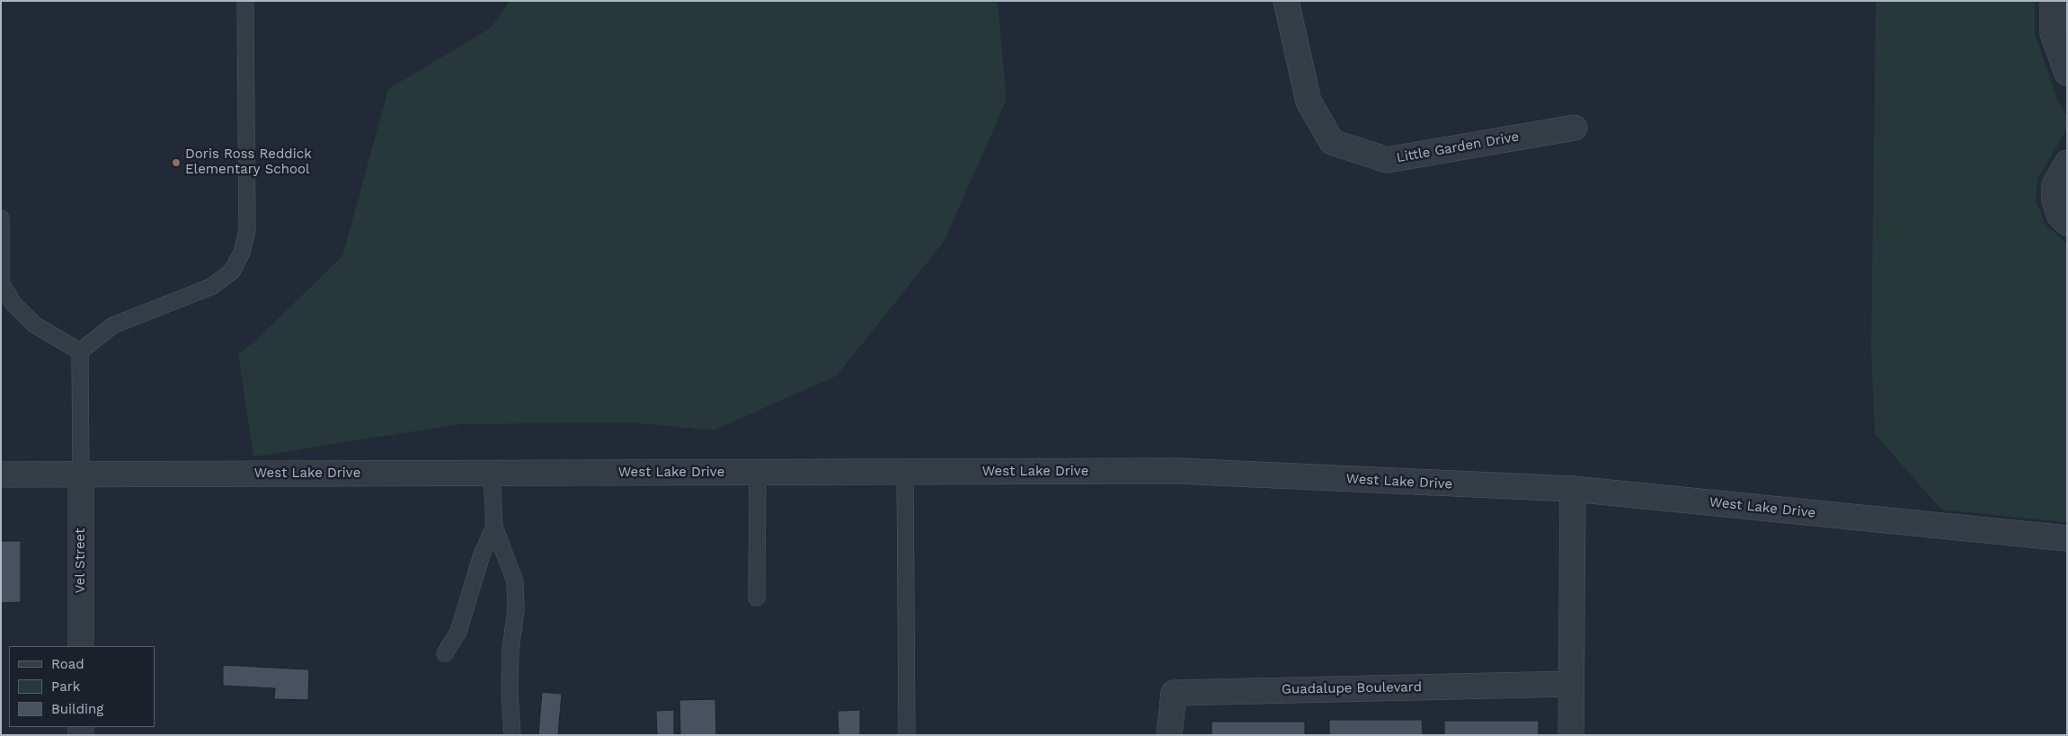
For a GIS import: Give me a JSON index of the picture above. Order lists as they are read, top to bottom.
{
  "streets": {
    "street": [
      "Little Garden Drive",
      "West Lake Drive",
      "Vel Street",
      "Guadalupe Boulevard"
    ]
  },
  "crossings": [
    ["West Lake Drive", "Vel Street"]
  ],
  "places": ["Doris Ross Reddick Elementary School"],
  "legend": ["Road", "Park", "Building"]
}
